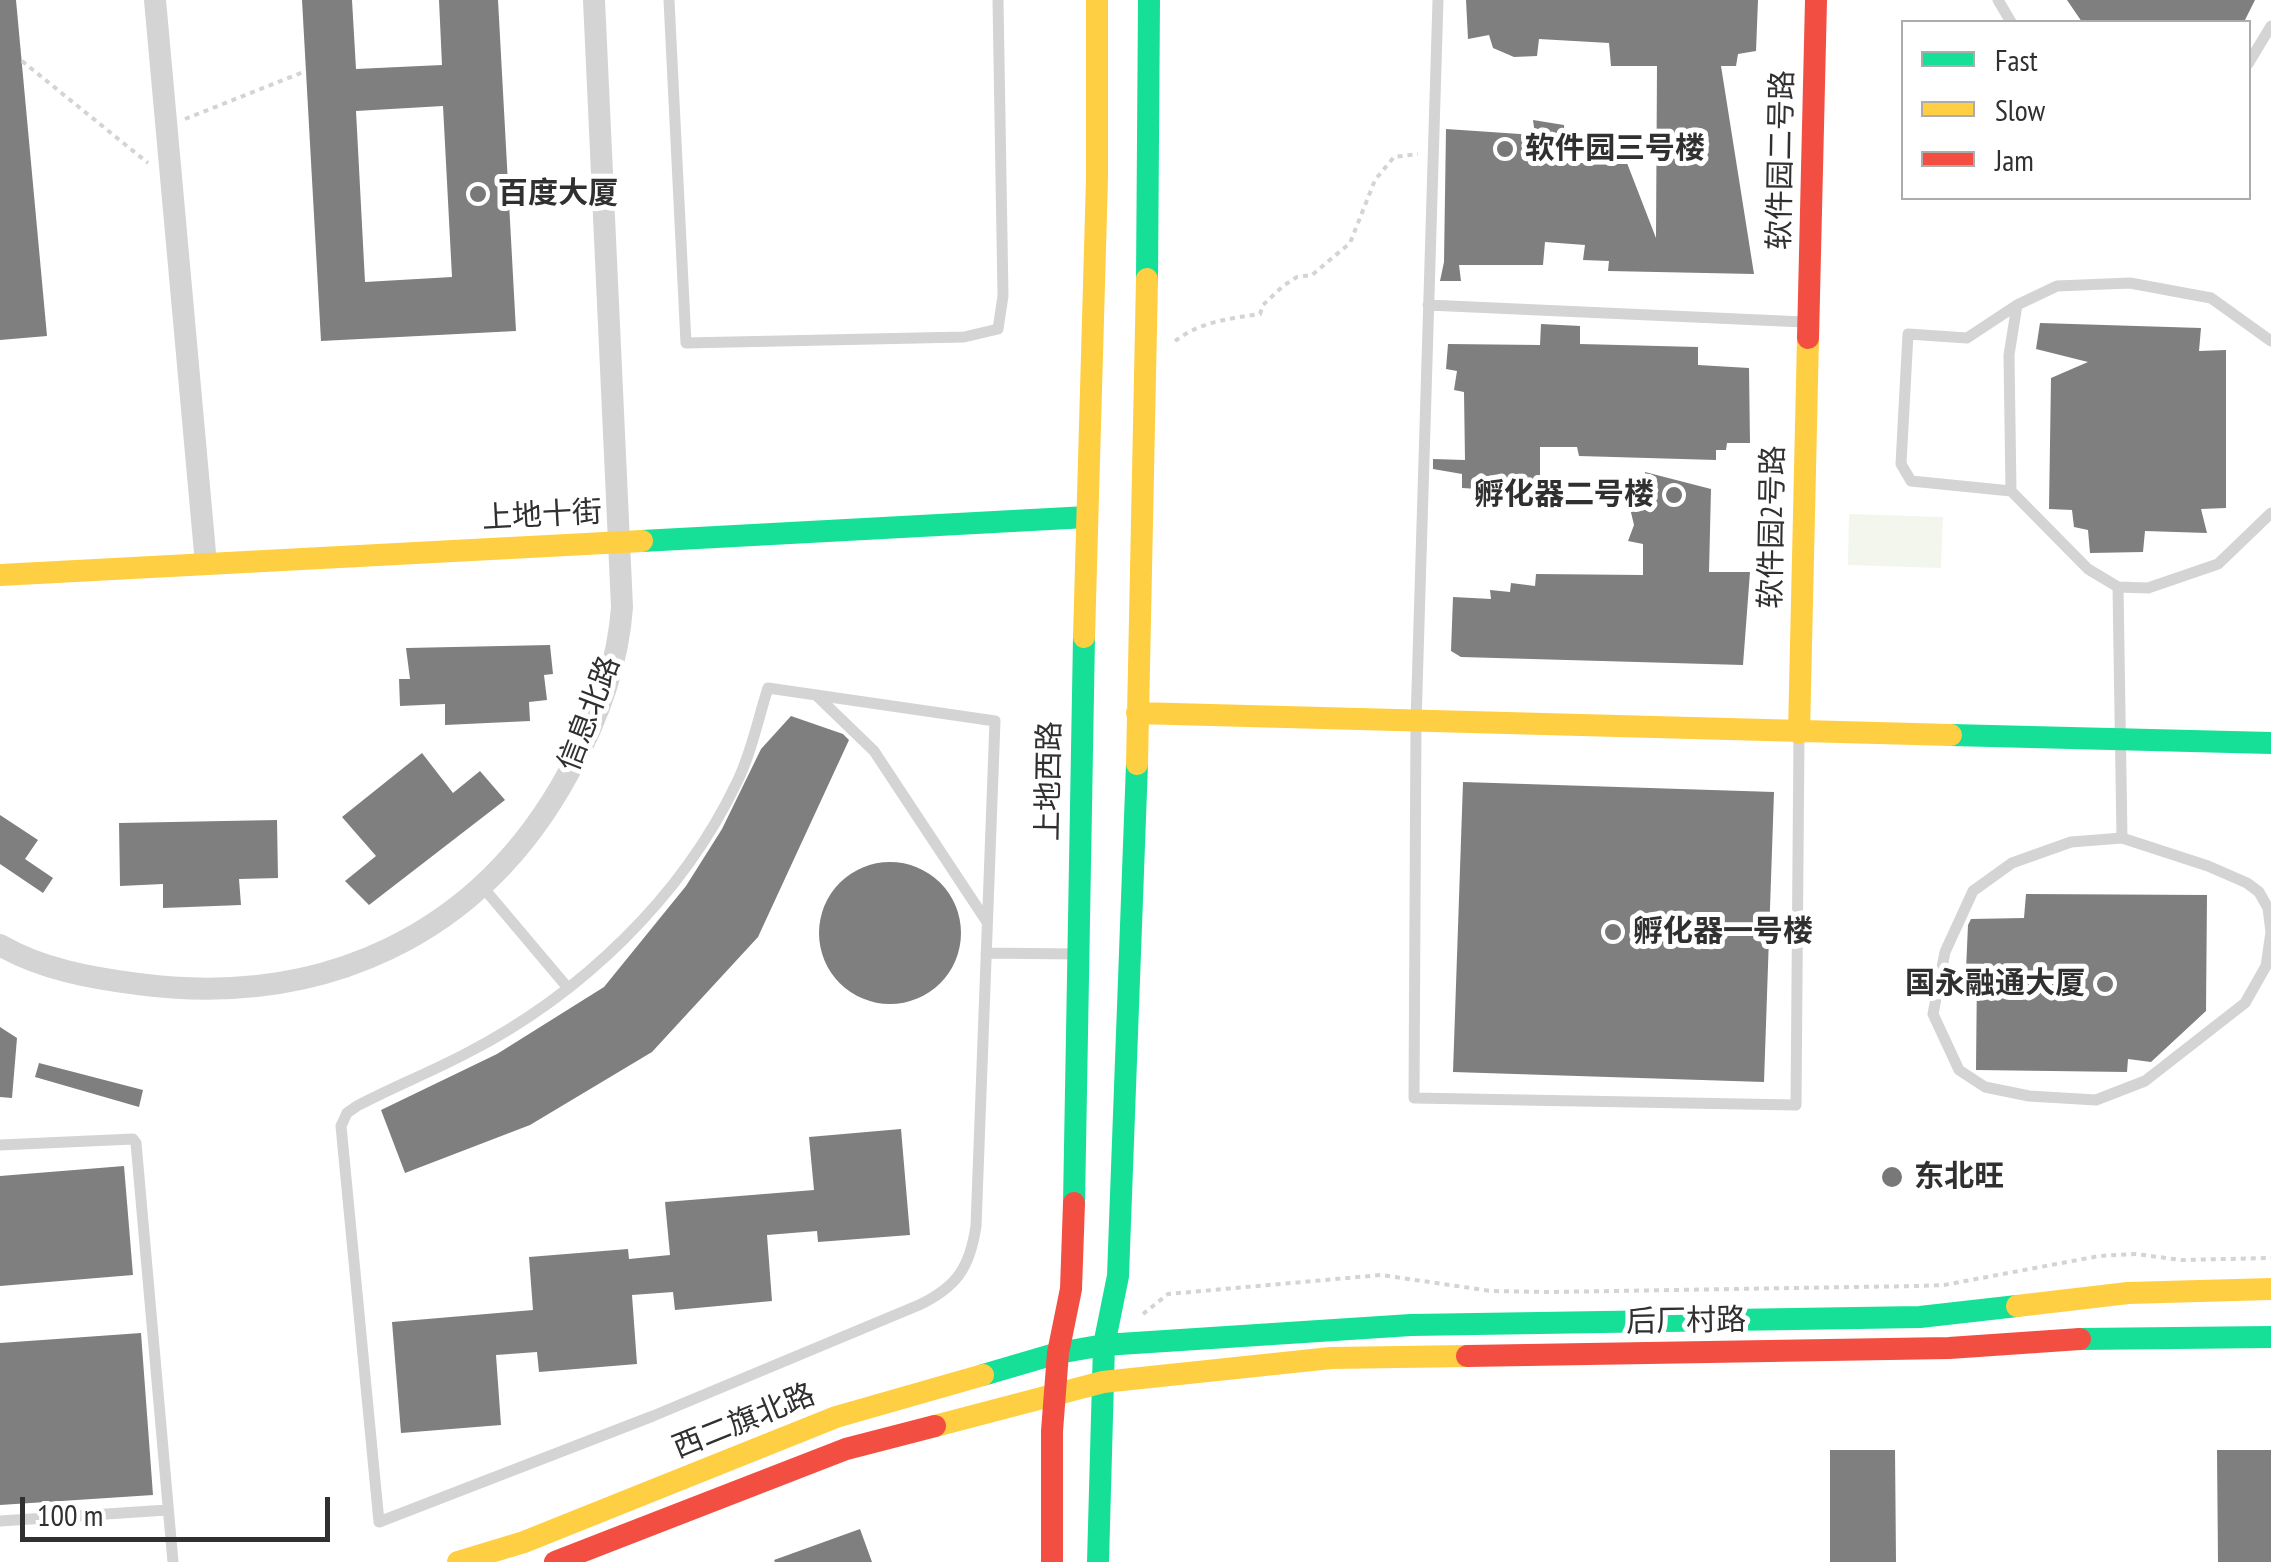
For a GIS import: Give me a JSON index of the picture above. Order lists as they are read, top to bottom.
{
  "streets": {
    "main road": [
      "软件园二号路",
      "上地十街",
      "软件园2号路",
      "上地西路",
      "后厂村路",
      "西二旗北路"
    ],
    "street": ["信息北路"]
  },
  "crossings": [
    ["软件园二号路", "软件园2号路"],
    ["上地十街", "信息北路"],
    ["上地十街", "上地西路"],
    ["上地西路", "后厂村路"],
    ["上地西路", "西二旗北路"],
    ["后厂村路", "西二旗北路"]
  ],
  "places": [
    "软件园三号楼",
    "百度大厦",
    "孵化器二号楼",
    "孵化器一号楼",
    "国永融通大厦",
    "东北旺"
  ],
  "legend": ["Fast", "Slow", "Jam"],
  "scale_bar": "100 m"
}
